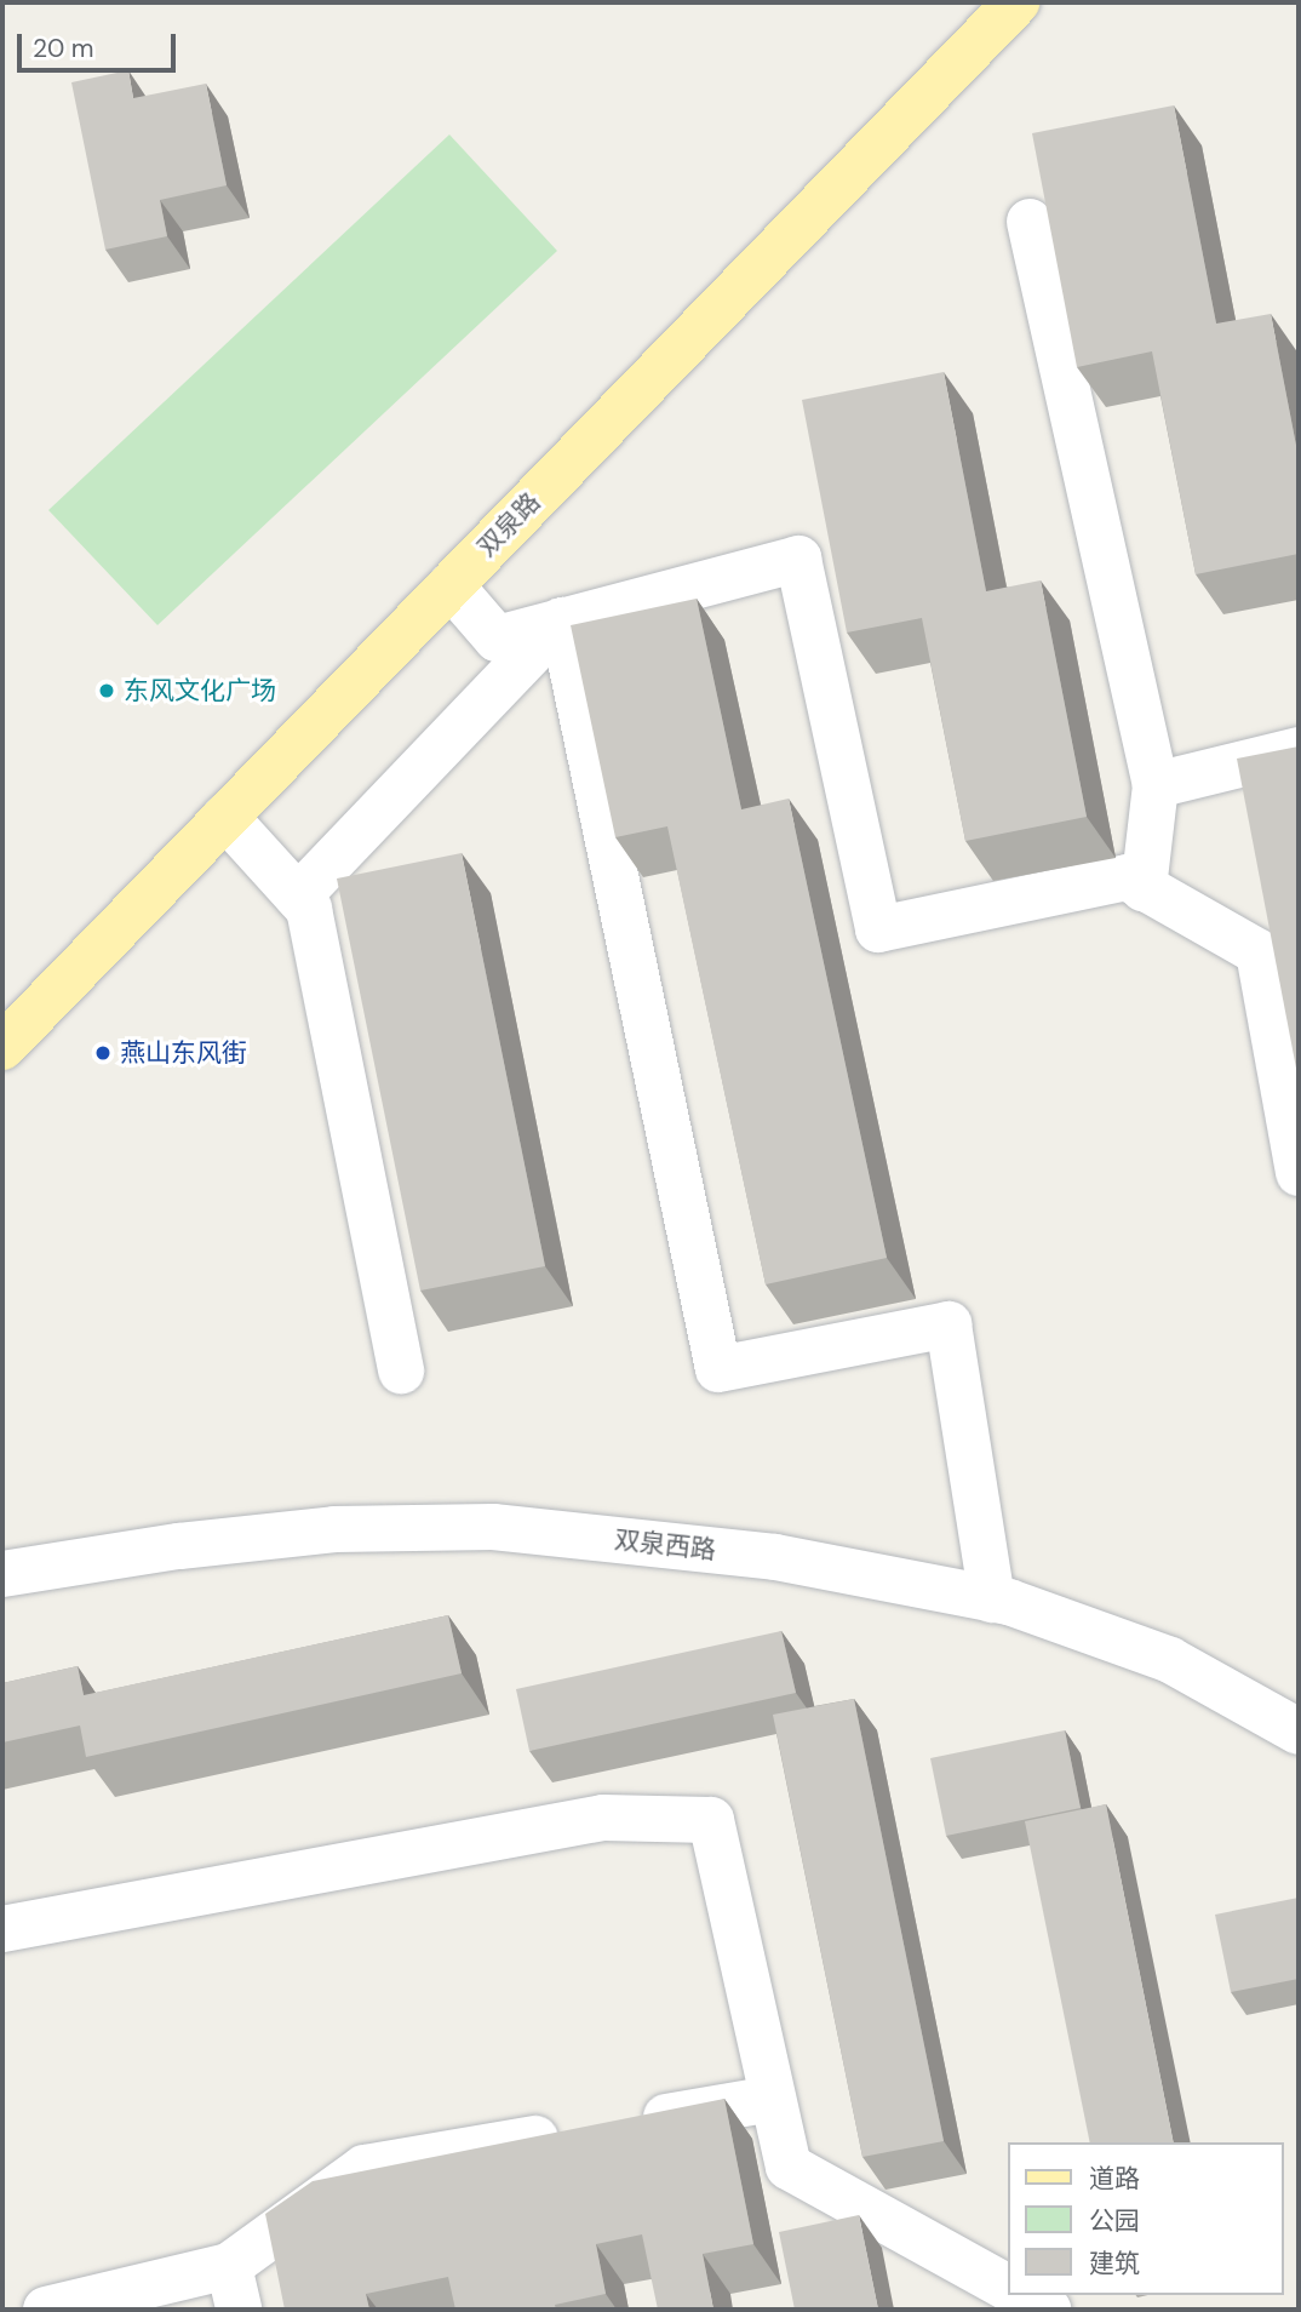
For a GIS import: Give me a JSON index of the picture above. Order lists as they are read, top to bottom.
{
  "streets": {
    "main road": ["双泉路"],
    "street": ["双泉西路"]
  },
  "places": ["东风文化广场", "燕山东风街"],
  "legend": ["道路", "公园", "建筑"],
  "scale_bar": "20 m"
}
